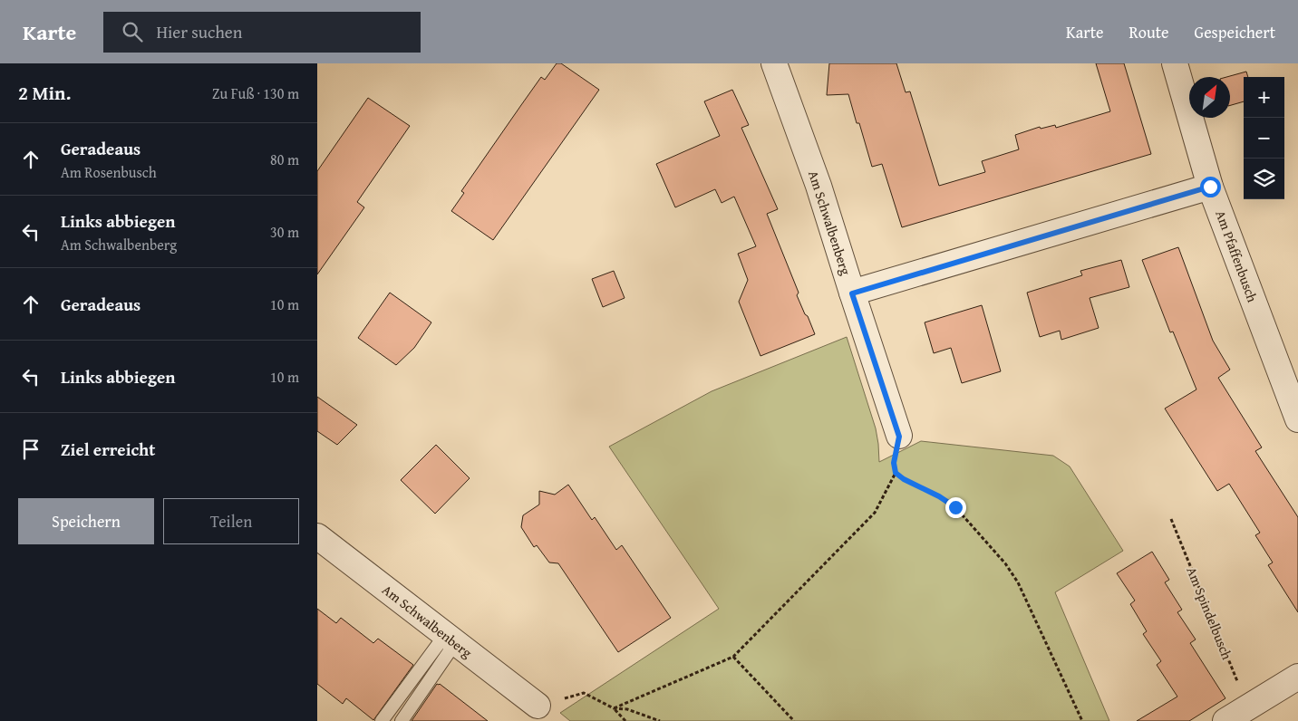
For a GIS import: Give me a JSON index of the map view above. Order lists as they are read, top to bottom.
{
  "streets": {
    "street": ["Am Schwalbenberg", "Am Pfaffenbusch"],
    "path": ["Am Spindelbusch"]
  },
  "north": "top right",
  "page": {
    "header": "Karte",
    "search": "Hier suchen",
    "nav": ["Karte", "Route", "Gespeichert"],
    "heading": ["2 Min.", "Zu Fuß · 130 m"],
    "map_buttons": ["+", "−"],
    "list": [
      ["Geradeaus", "Am Rosenbusch", "80 m"],
      ["Links abbiegen", "Am Schwalbenberg", "30 m"],
      ["Geradeaus", "10 m"],
      ["Links abbiegen", "10 m"],
      "Ziel erreicht"
    ],
    "buttons": ["Speichern", "Teilen"]
  }
}
